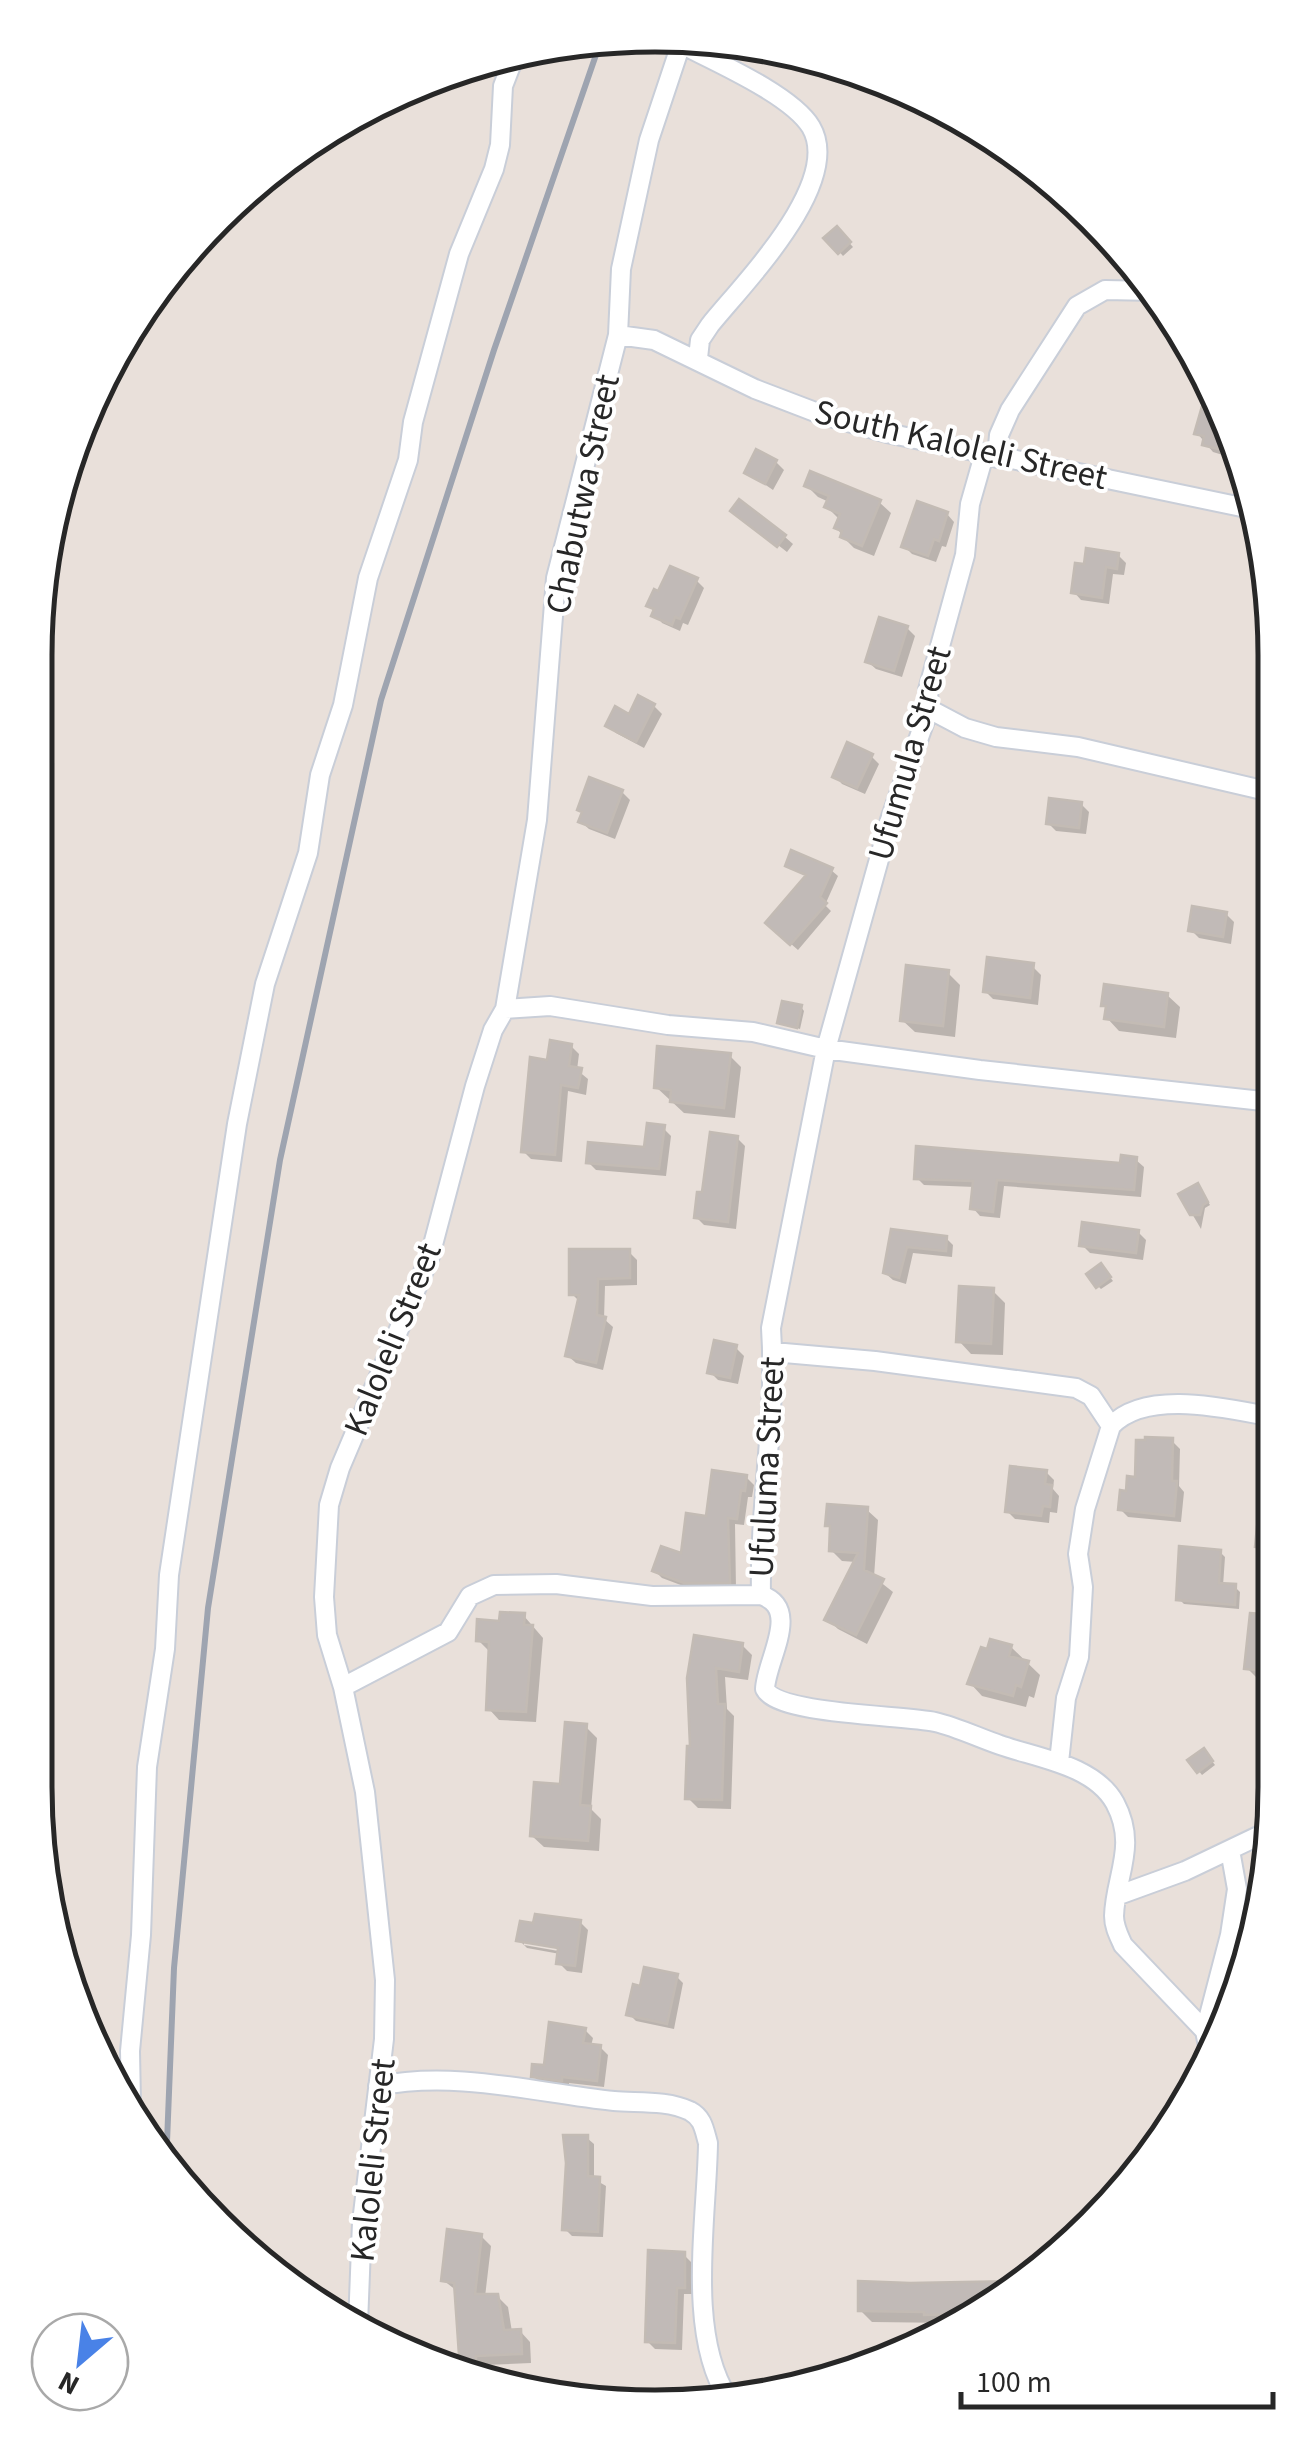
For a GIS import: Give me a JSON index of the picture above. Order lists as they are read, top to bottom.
{
  "streets": {
    "street": [
      "South Kaloleli Street",
      "Chabutwa Street",
      "Ufumula Street",
      "Kaloleli Street",
      "Ufuluma Street"
    ]
  },
  "crossings": [
    ["South Kaloleli Street", "Chabutwa Street"],
    ["South Kaloleli Street", "Ufumula Street"],
    ["Chabutwa Street", "Kaloleli Street"],
    ["Ufumula Street", "Ufuluma Street"]
  ],
  "scale_bar": "100 m",
  "north": "bottom left"
}
